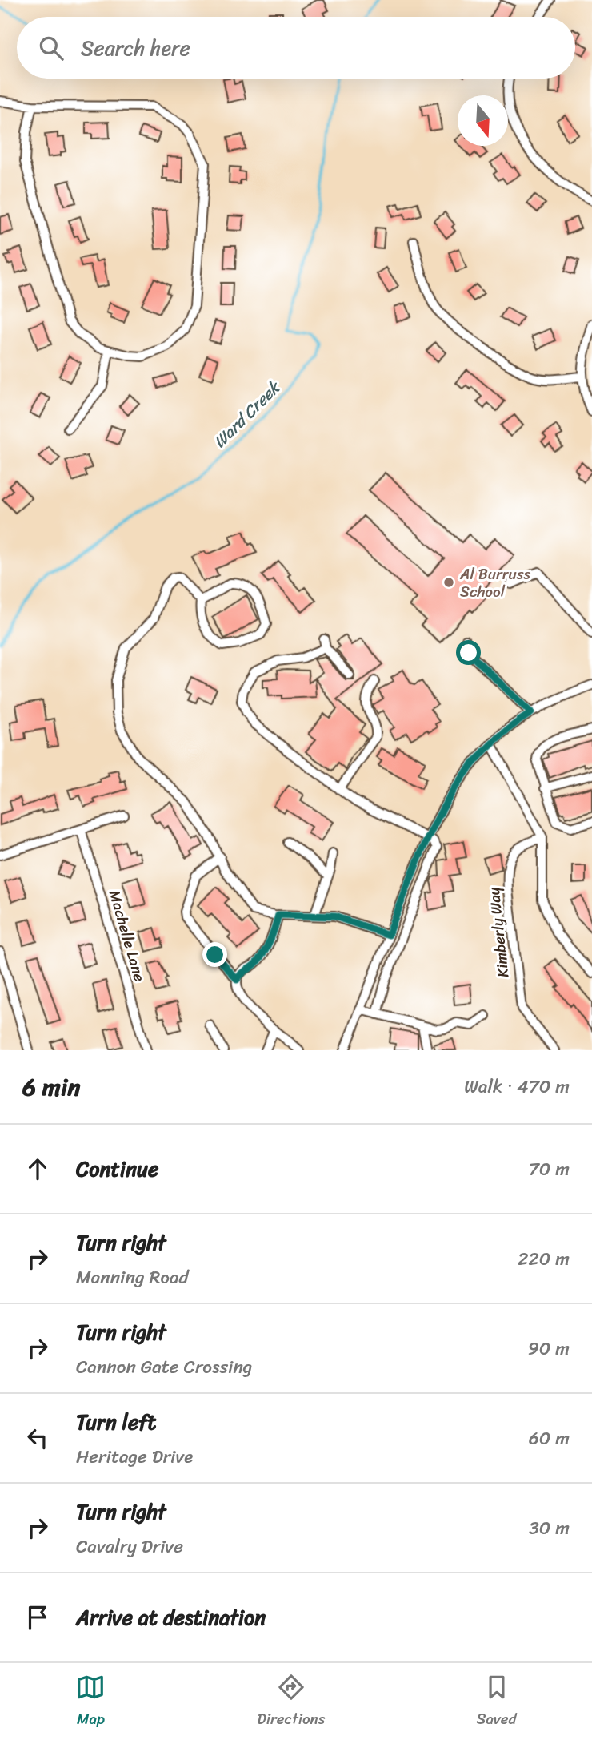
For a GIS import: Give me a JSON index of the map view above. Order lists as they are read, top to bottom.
{
  "streets": {
    "street": ["Kimberly Way", "Machelle Lane"]
  },
  "water": ["Ward Creek"],
  "places": ["Al Burruss School"],
  "north": "bottom",
  "page": {
    "search": "Search here",
    "heading": ["6 min", "Walk · 470 m"],
    "list": [
      ["Continue", "70 m"],
      ["Turn right", "Manning Road", "220 m"],
      ["Turn right", "Cannon Gate Crossing", "90 m"],
      ["Turn left", "Heritage Drive", "60 m"],
      ["Turn right", "Cavalry Drive", "30 m"],
      "Arrive at destination"
    ],
    "nav": ["Map", "Directions", "Saved"]
  }
}
